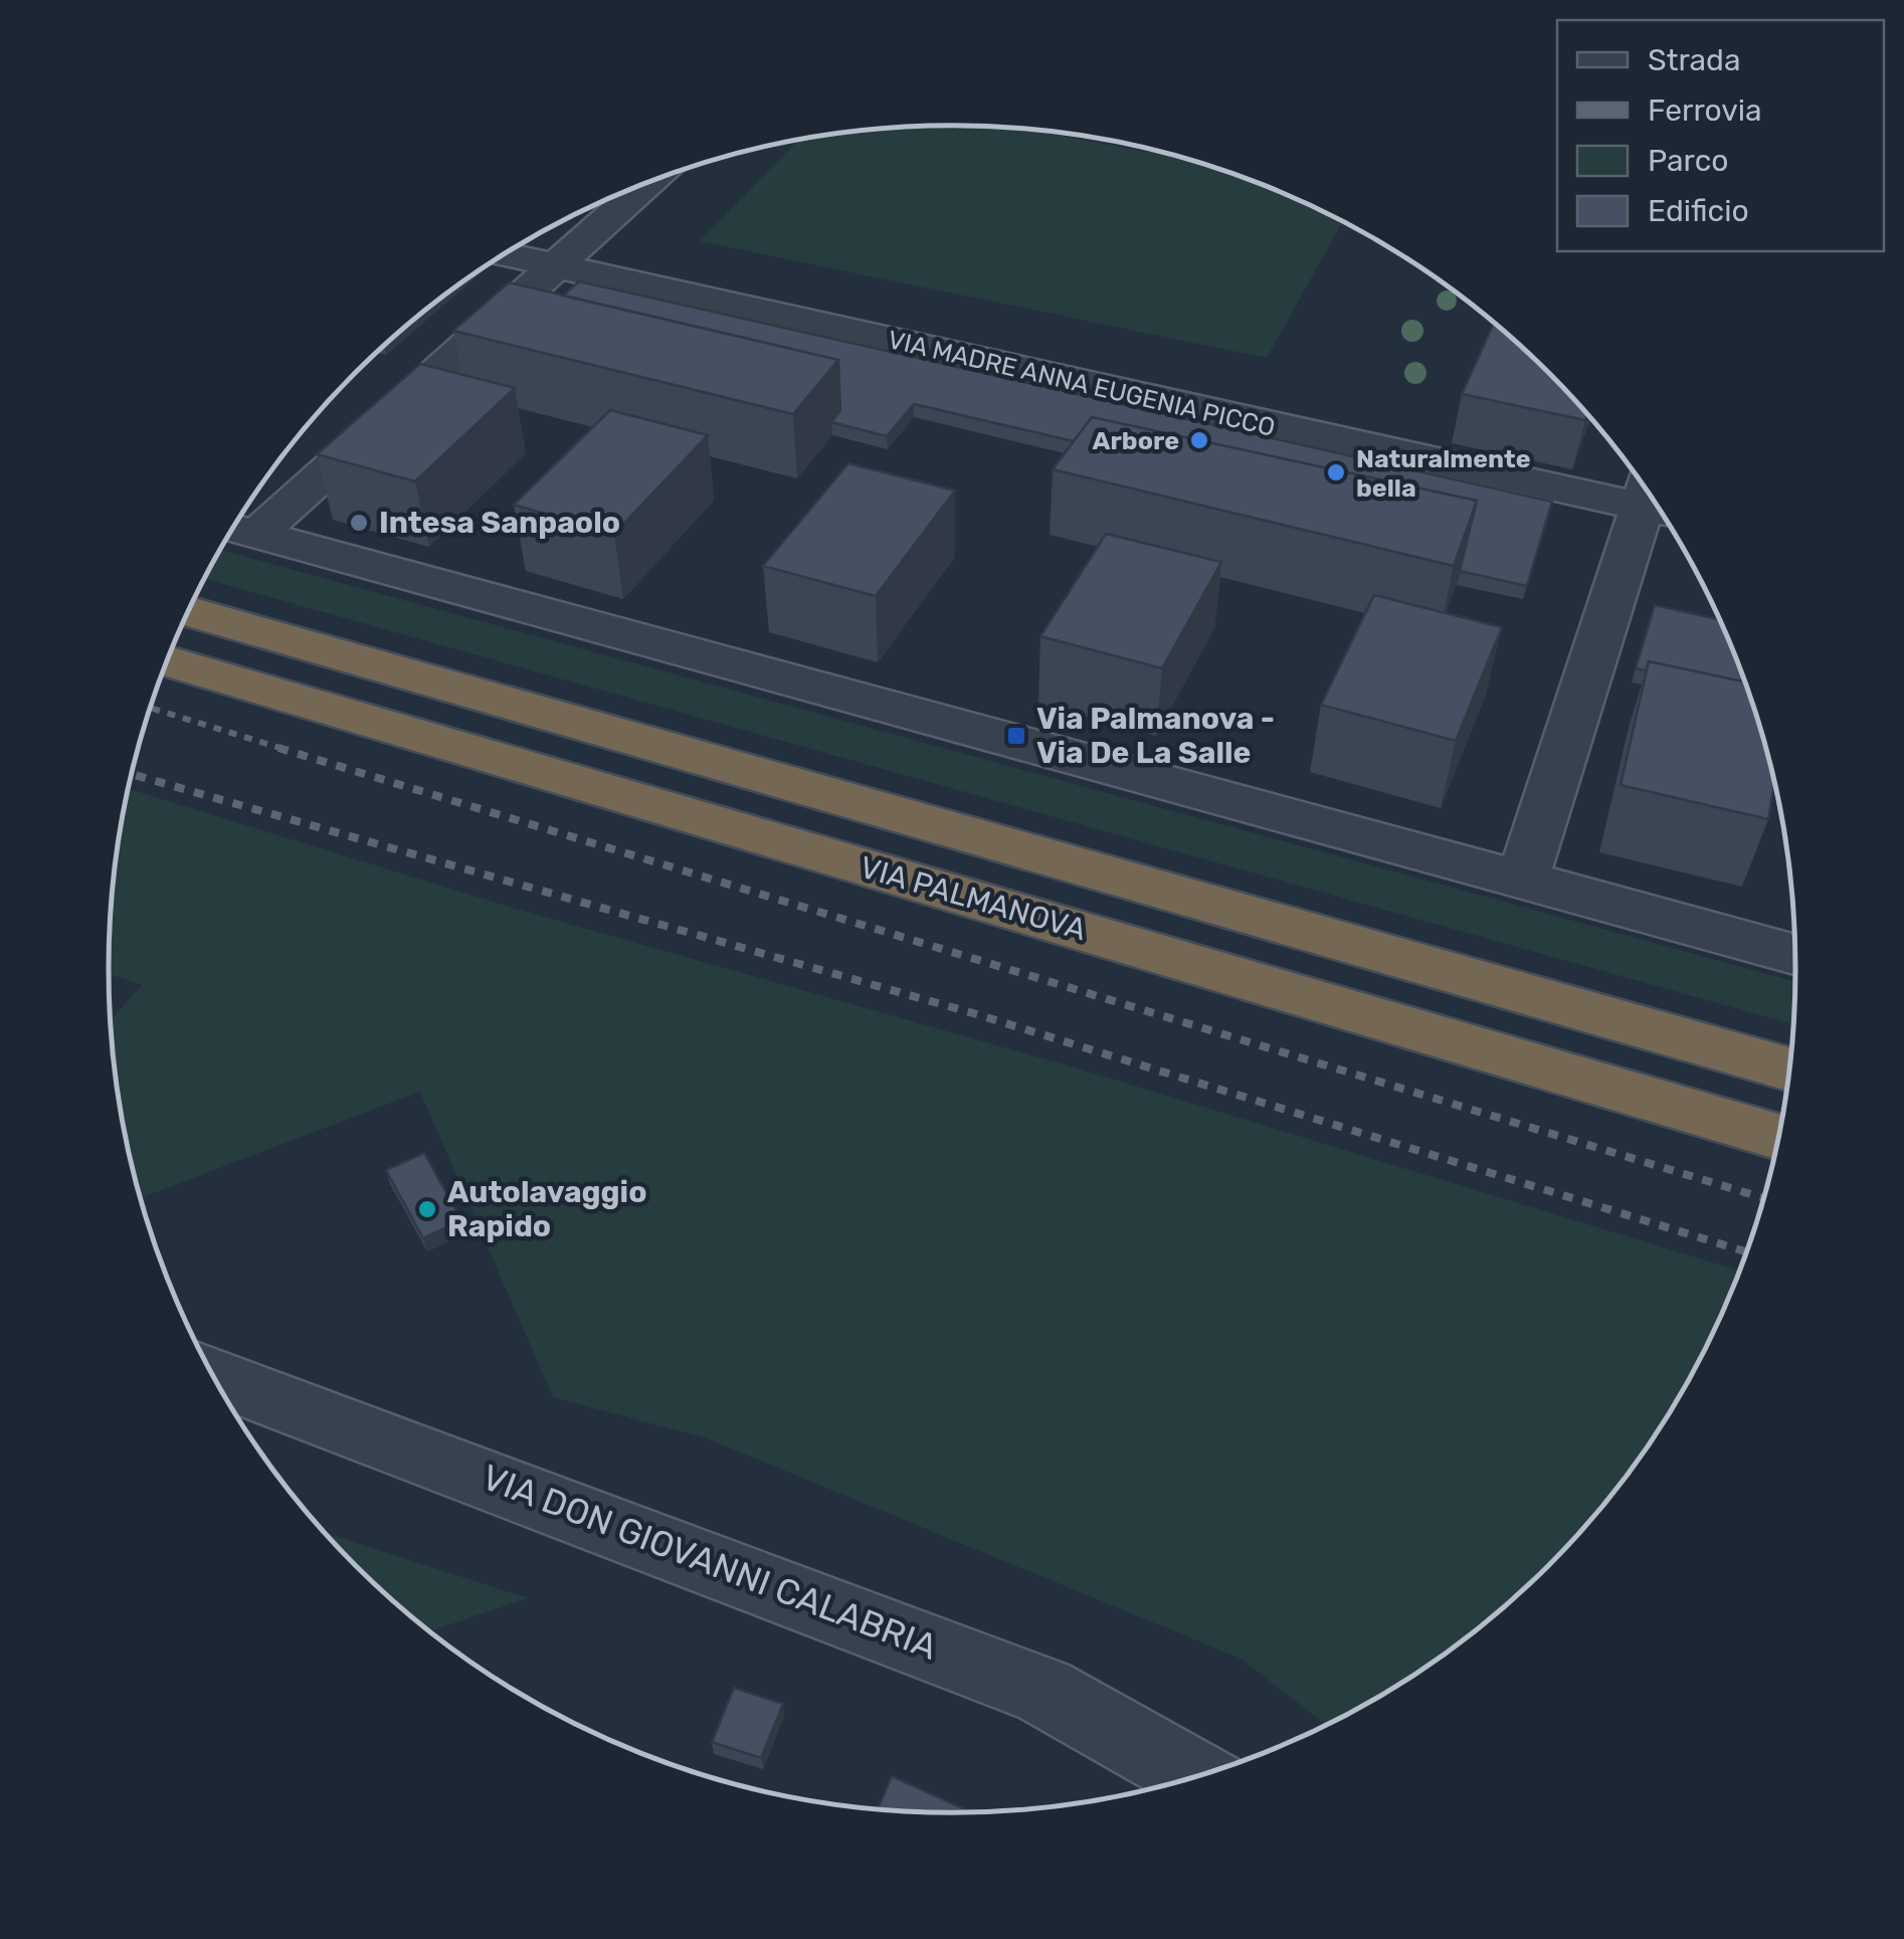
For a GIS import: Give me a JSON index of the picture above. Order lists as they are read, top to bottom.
{
  "streets": {
    "highway": ["VIA PALMANOVA"],
    "street": ["VIA MADRE ANNA EUGENIA PICCO", "VIA DON GIOVANNI CALABRIA"]
  },
  "places": {
    "other": [
      "Arbore",
      "Naturalmente bella",
      "Intesa Sanpaolo",
      "Autolavaggio Rapido"
    ],
    "transit": ["Via Palmanova - Via De La Salle"]
  },
  "legend": [
    "Strada",
    "Ferrovia",
    "Parco",
    "Edificio"
  ]
}
